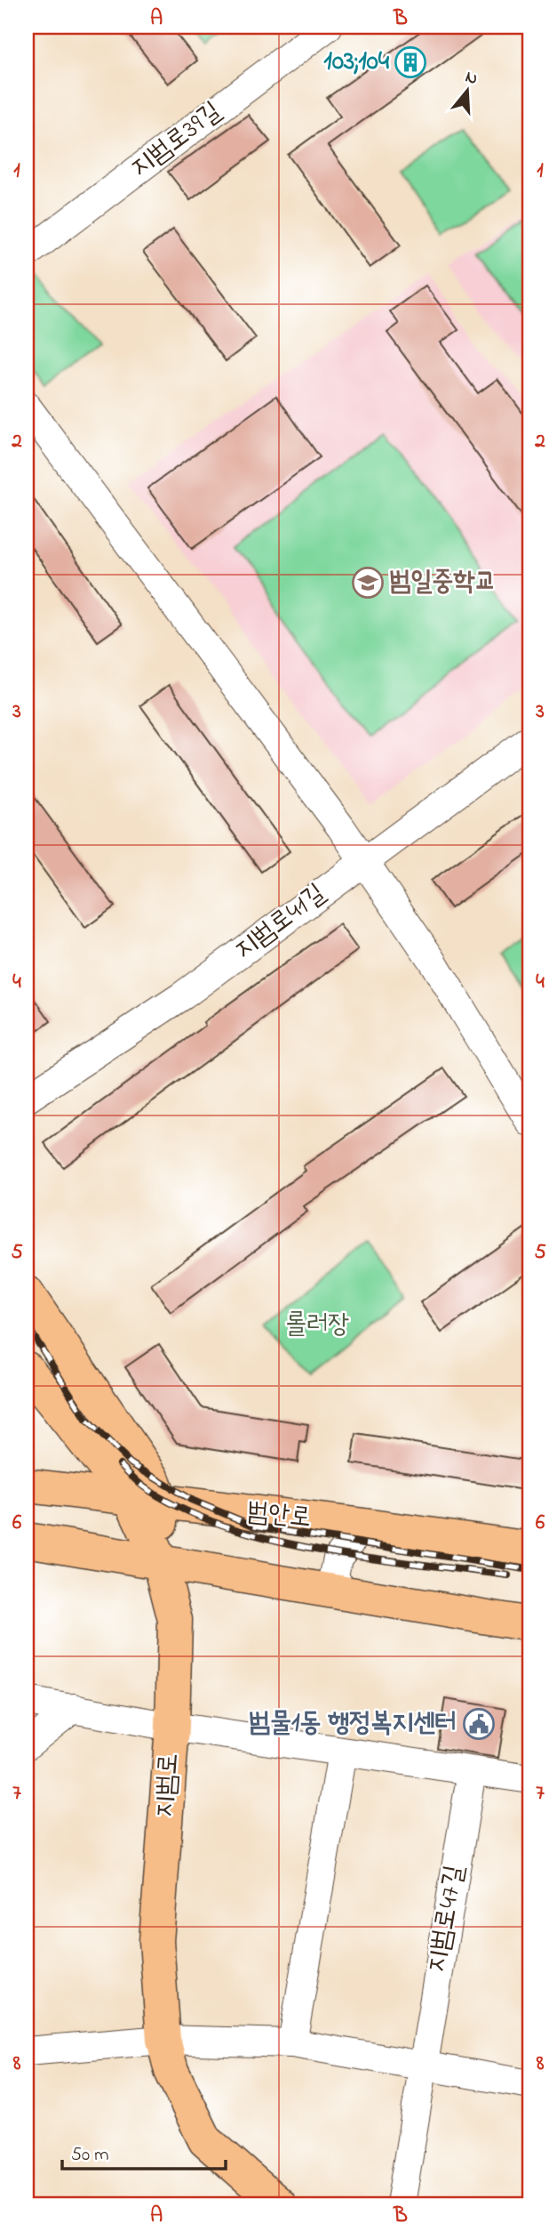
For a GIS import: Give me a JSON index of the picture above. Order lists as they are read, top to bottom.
{
  "streets": {
    "main road": ["범안로", "지범로"],
    "street": ["지범로39길", "지범로41길", "지범로47길"]
  },
  "crossings": [
    ["범안로", "지범로"]
  ],
  "parks": ["롤러장"],
  "places": {
    "building": ["103;104"],
    "school or university": ["범일중학교"],
    "public building": ["범물1동 행정복지센터"]
  },
  "scale_bar": "50 m",
  "north": "top",
  "grid": {
    "columns": ["A", "B"],
    "rows": [
      "1",
      "2",
      "3",
      "4",
      "5",
      "6",
      "7",
      "8"
    ]
  }
}
